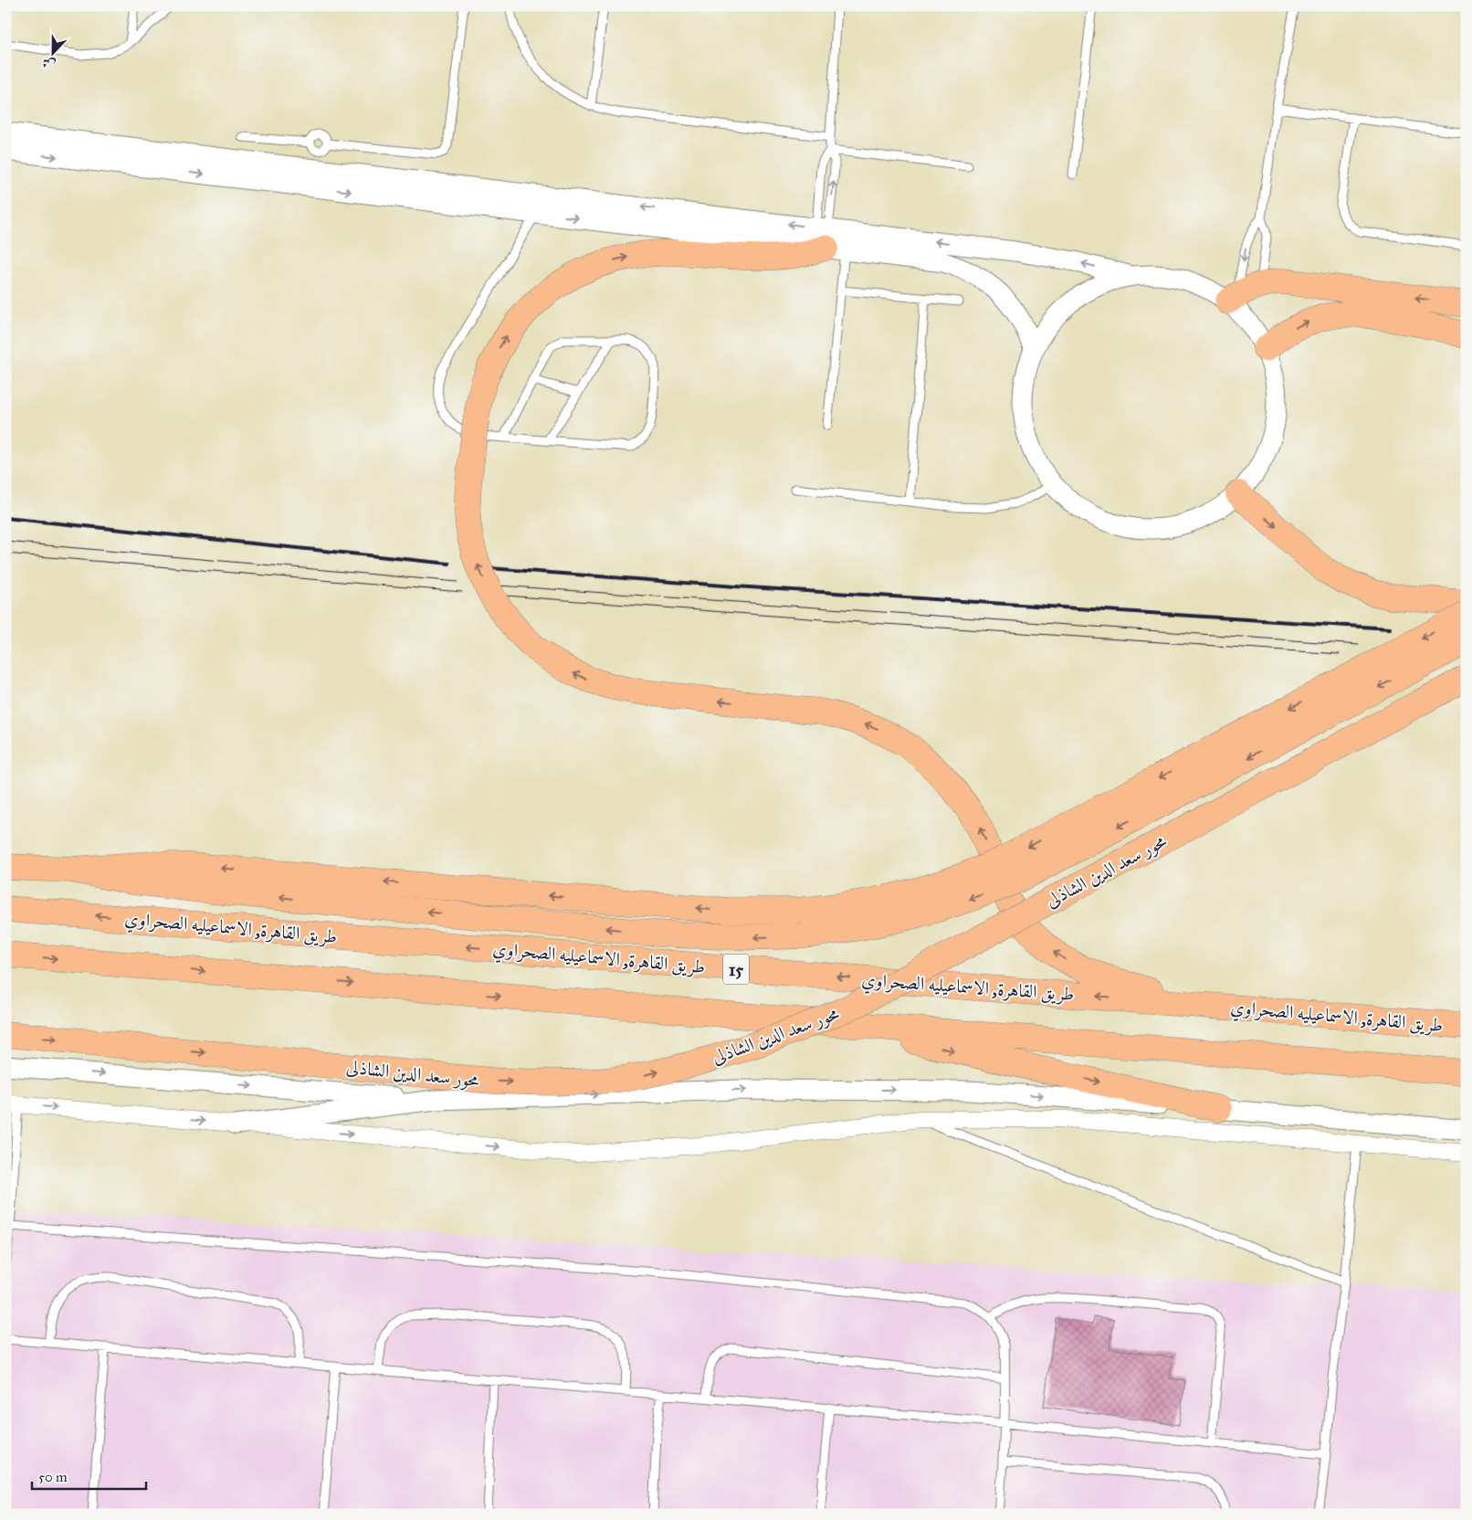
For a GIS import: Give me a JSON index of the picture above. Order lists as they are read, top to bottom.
{
  "streets": {
    "highway": ["محور سعد الدين الشاذلى", "طريق القاهرة, الاسماعيليه الصحراوي", "15"]
  },
  "scale_bar": "50 m",
  "north": "bottom"
}
